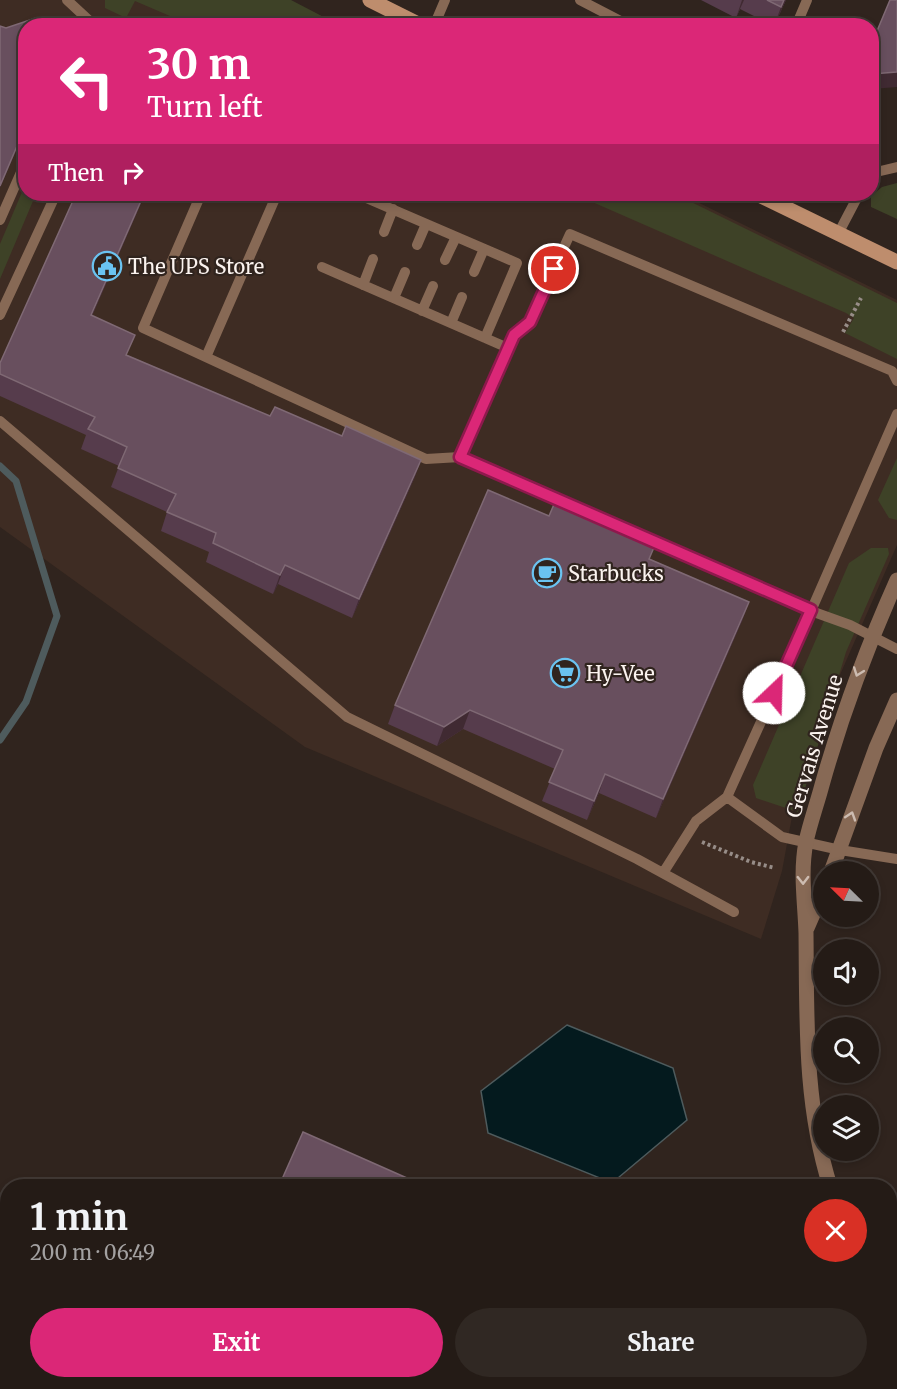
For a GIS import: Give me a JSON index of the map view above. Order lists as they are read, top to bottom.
{
  "streets": {
    "street": ["Gervais Avenue"]
  },
  "places": {
    "public building": ["The UPS Store"],
    "cafe": ["Starbucks"],
    "supermarket": ["Hy-Vee"]
  },
  "north": "top left",
  "page": {
    "turn": ["30 m", "Turn left"],
    "then": "Then",
    "heading": ["1 min", "200 m · 06:49"],
    "buttons": ["Exit", "Share"]
  }
}
